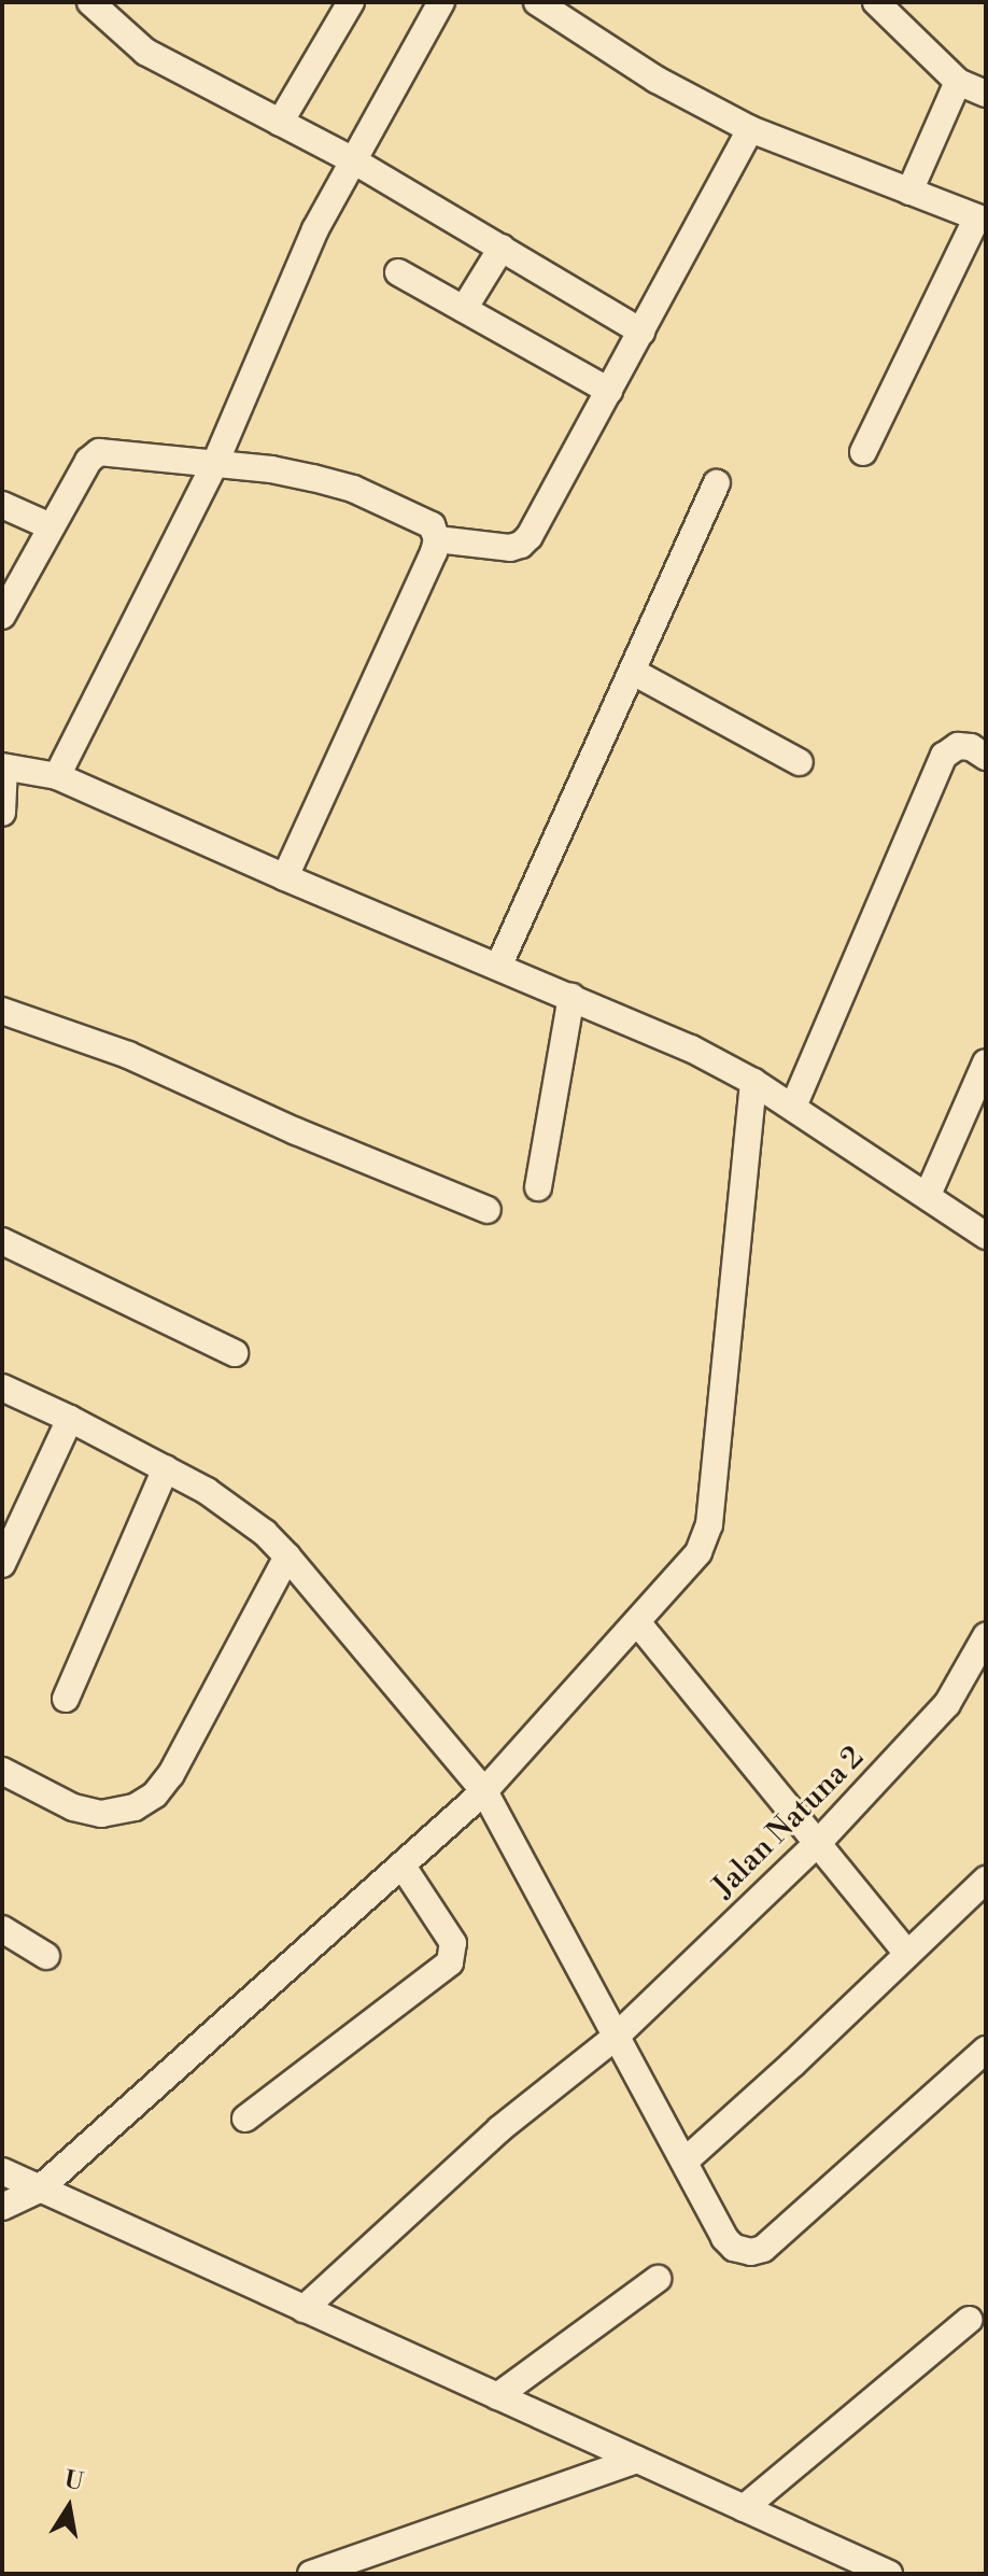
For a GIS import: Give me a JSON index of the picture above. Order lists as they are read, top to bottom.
{
  "streets": {
    "street": ["Jalan Natuna 2"]
  },
  "north": "top"
}
